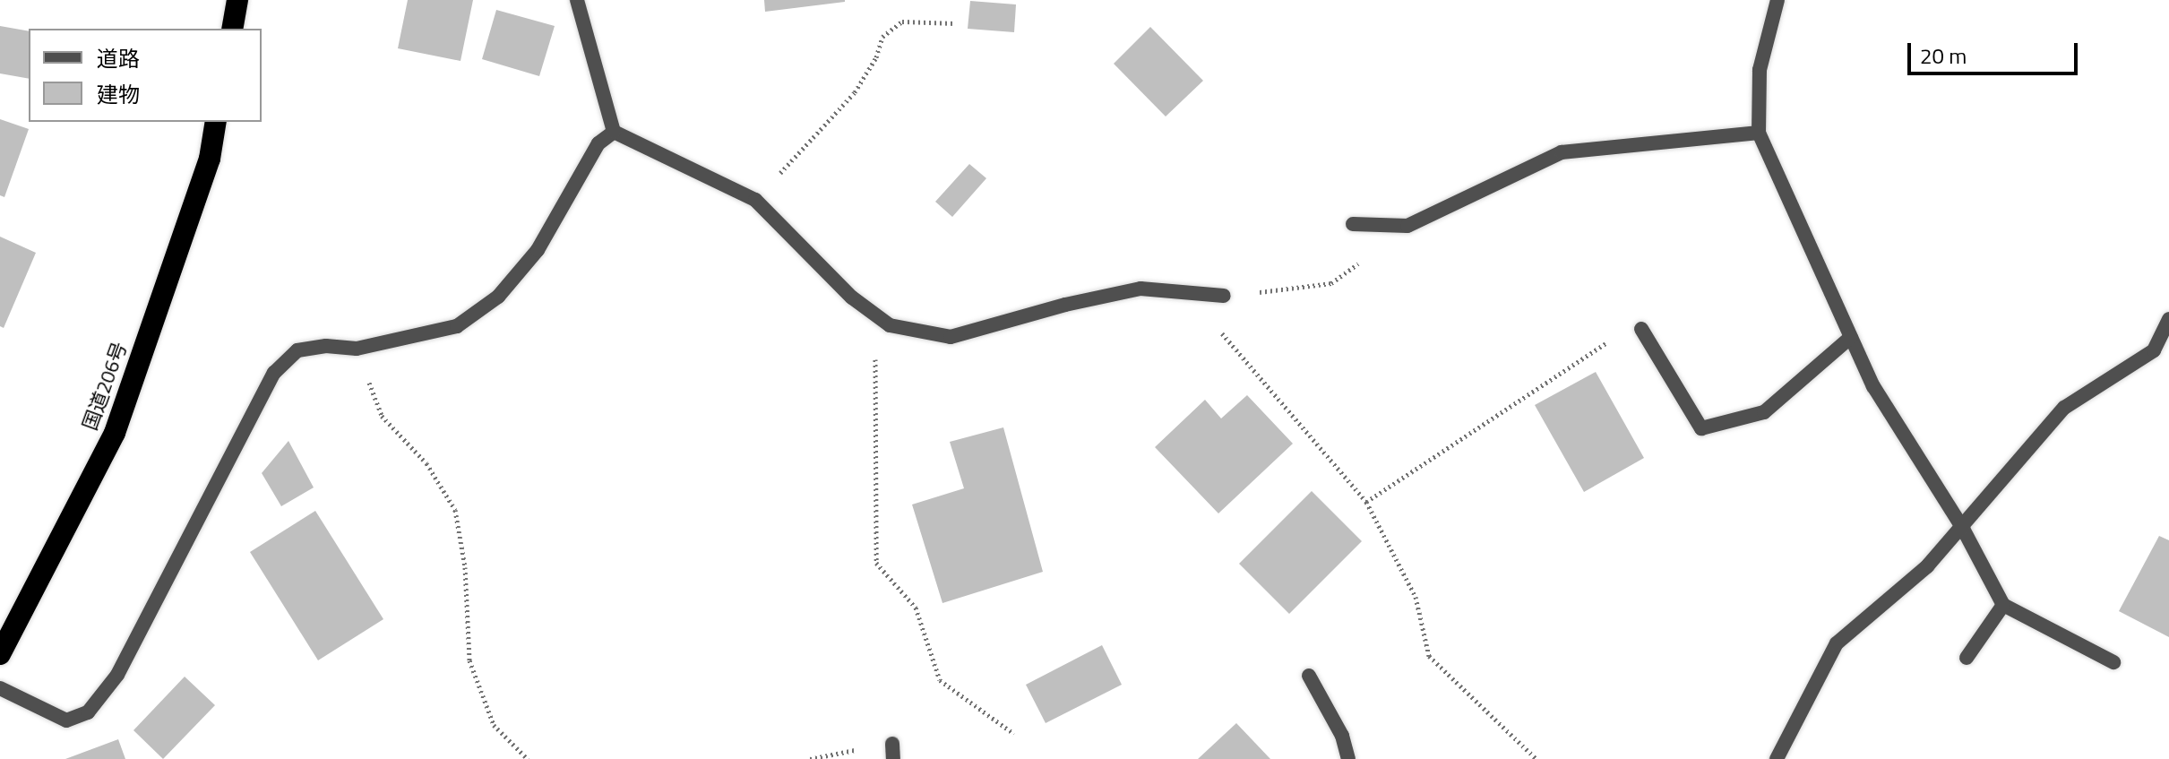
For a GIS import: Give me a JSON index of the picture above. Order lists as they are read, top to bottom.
{
  "streets": {
    "highway": ["国道206号"]
  },
  "legend": ["道路", "建物"],
  "scale_bar": "20 m"
}
